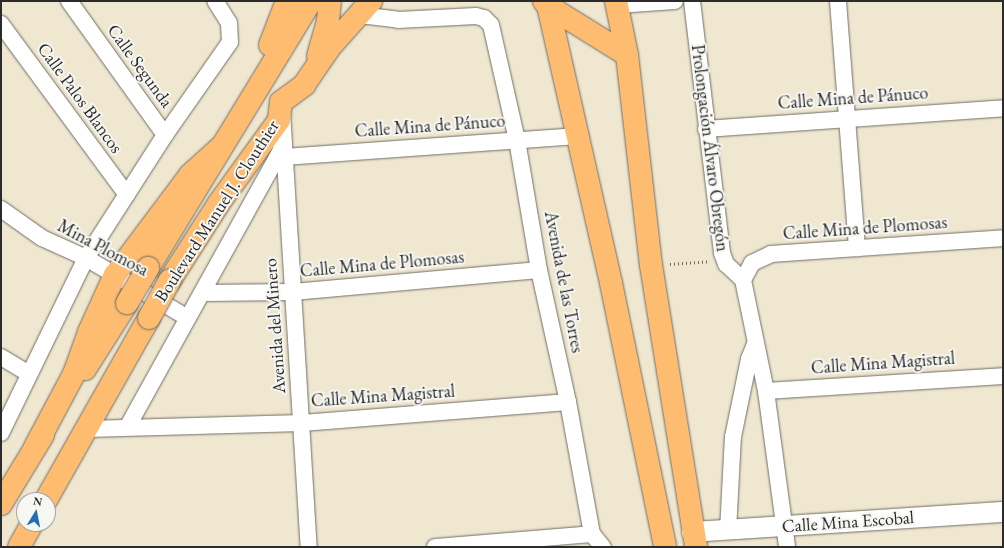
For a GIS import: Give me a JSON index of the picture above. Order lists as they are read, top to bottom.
{
  "streets": {
    "main road": ["Boulevard Manuel J. Clouthier"],
    "street": [
      "Calle Segunda",
      "Calle Palos Blancos",
      "Calle Mina de Pánuco",
      "Prolongación Álvaro Obregón",
      "Calle Mina de Plomosas",
      "Mina Plomosa",
      "Avenida de las Torres",
      "Avenida del Minero",
      "Calle Mina Magistral",
      "Calle Mina Escobal"
    ]
  },
  "crossings": [
    ["Calle Mina de Pánuco", "Prolongación Álvaro Obregón"],
    ["Calle Mina de Pánuco", "Boulevard Manuel J. Clouthier"],
    ["Calle Mina de Pánuco", "Avenida de las Torres"],
    ["Calle Mina de Pánuco", "Avenida del Minero"],
    ["Prolongación Álvaro Obregón", "Calle Mina de Plomosas"],
    ["Boulevard Manuel J. Clouthier", "Avenida de las Torres"],
    ["Boulevard Manuel J. Clouthier", "Avenida del Minero"],
    ["Boulevard Manuel J. Clouthier", "Calle Mina Magistral"],
    ["Calle Mina de Plomosas", "Avenida de las Torres"],
    ["Calle Mina de Plomosas", "Avenida del Minero"],
    ["Avenida de las Torres", "Calle Mina Magistral"],
    ["Avenida del Minero", "Calle Mina Magistral"]
  ],
  "north": "top"
}
